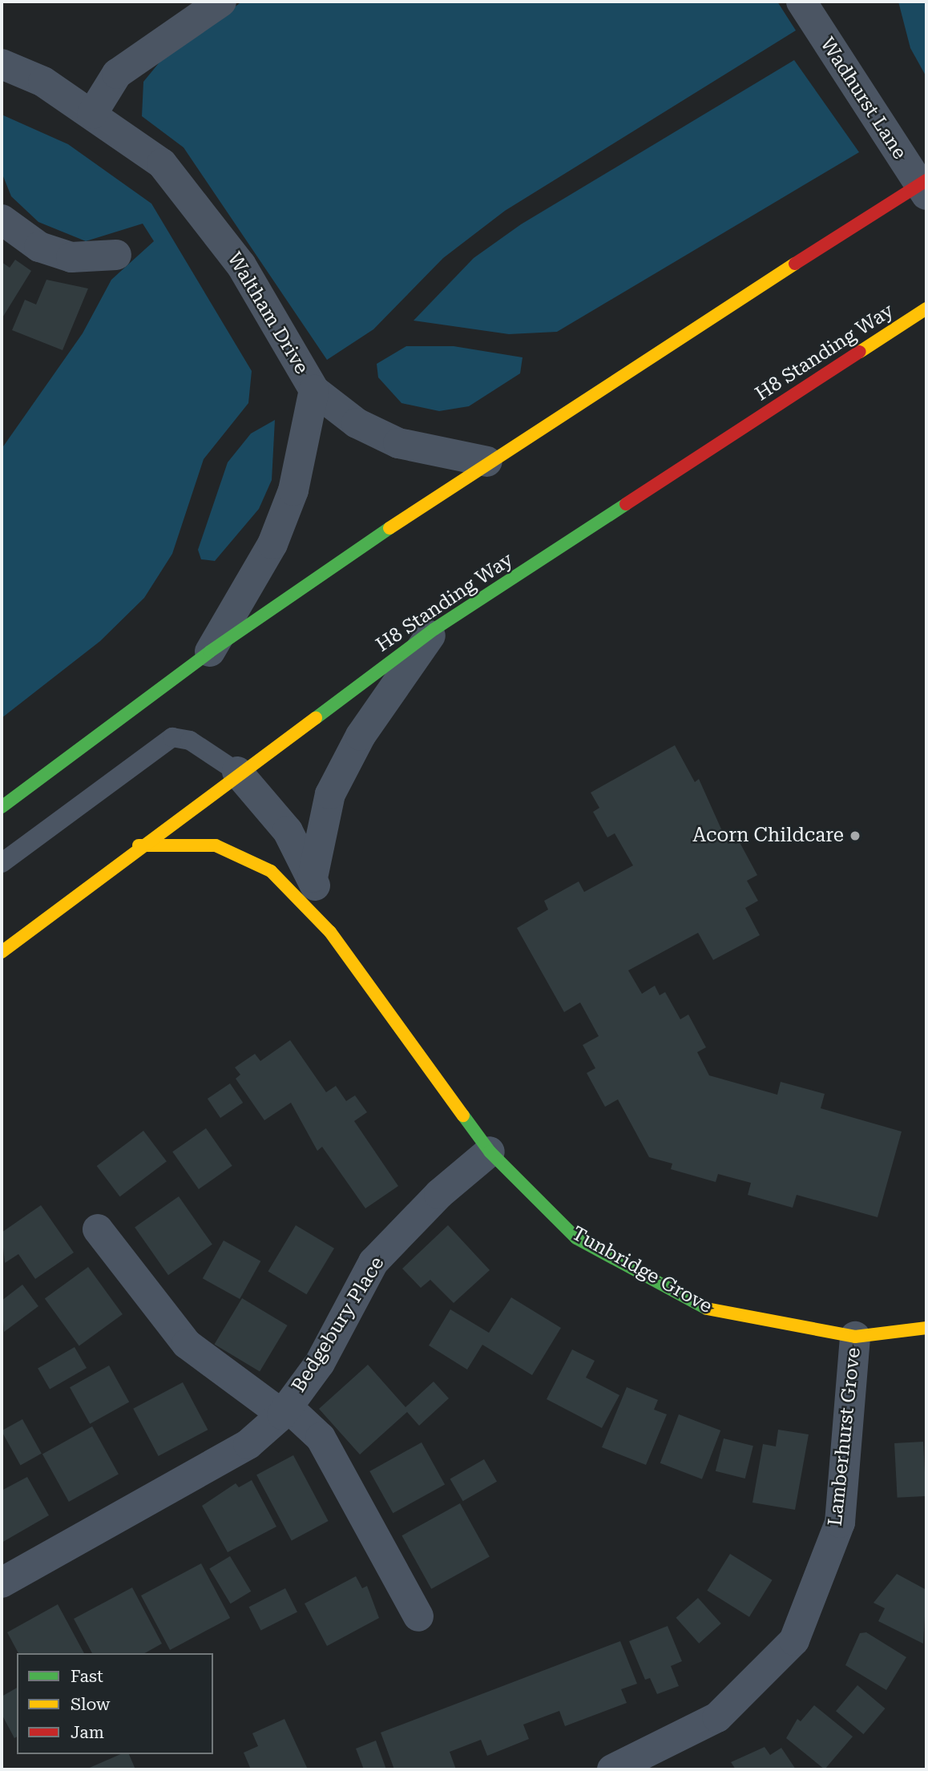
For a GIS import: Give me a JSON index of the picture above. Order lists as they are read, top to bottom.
{
  "streets": {
    "main road": ["H8 Standing Way", "Tunbridge Grove"],
    "street": [
      "Wadhurst Lane",
      "Waltham Drive",
      "Bedgebury Place",
      "Lamberhurst Grove"
    ]
  },
  "crossings": [
    ["H8 Standing Way", "Tunbridge Grove"],
    ["Tunbridge Grove", "Bedgebury Place"],
    ["Tunbridge Grove", "Lamberhurst Grove"]
  ],
  "places": ["Acorn Childcare"],
  "legend": ["Fast", "Slow", "Jam"]
}
